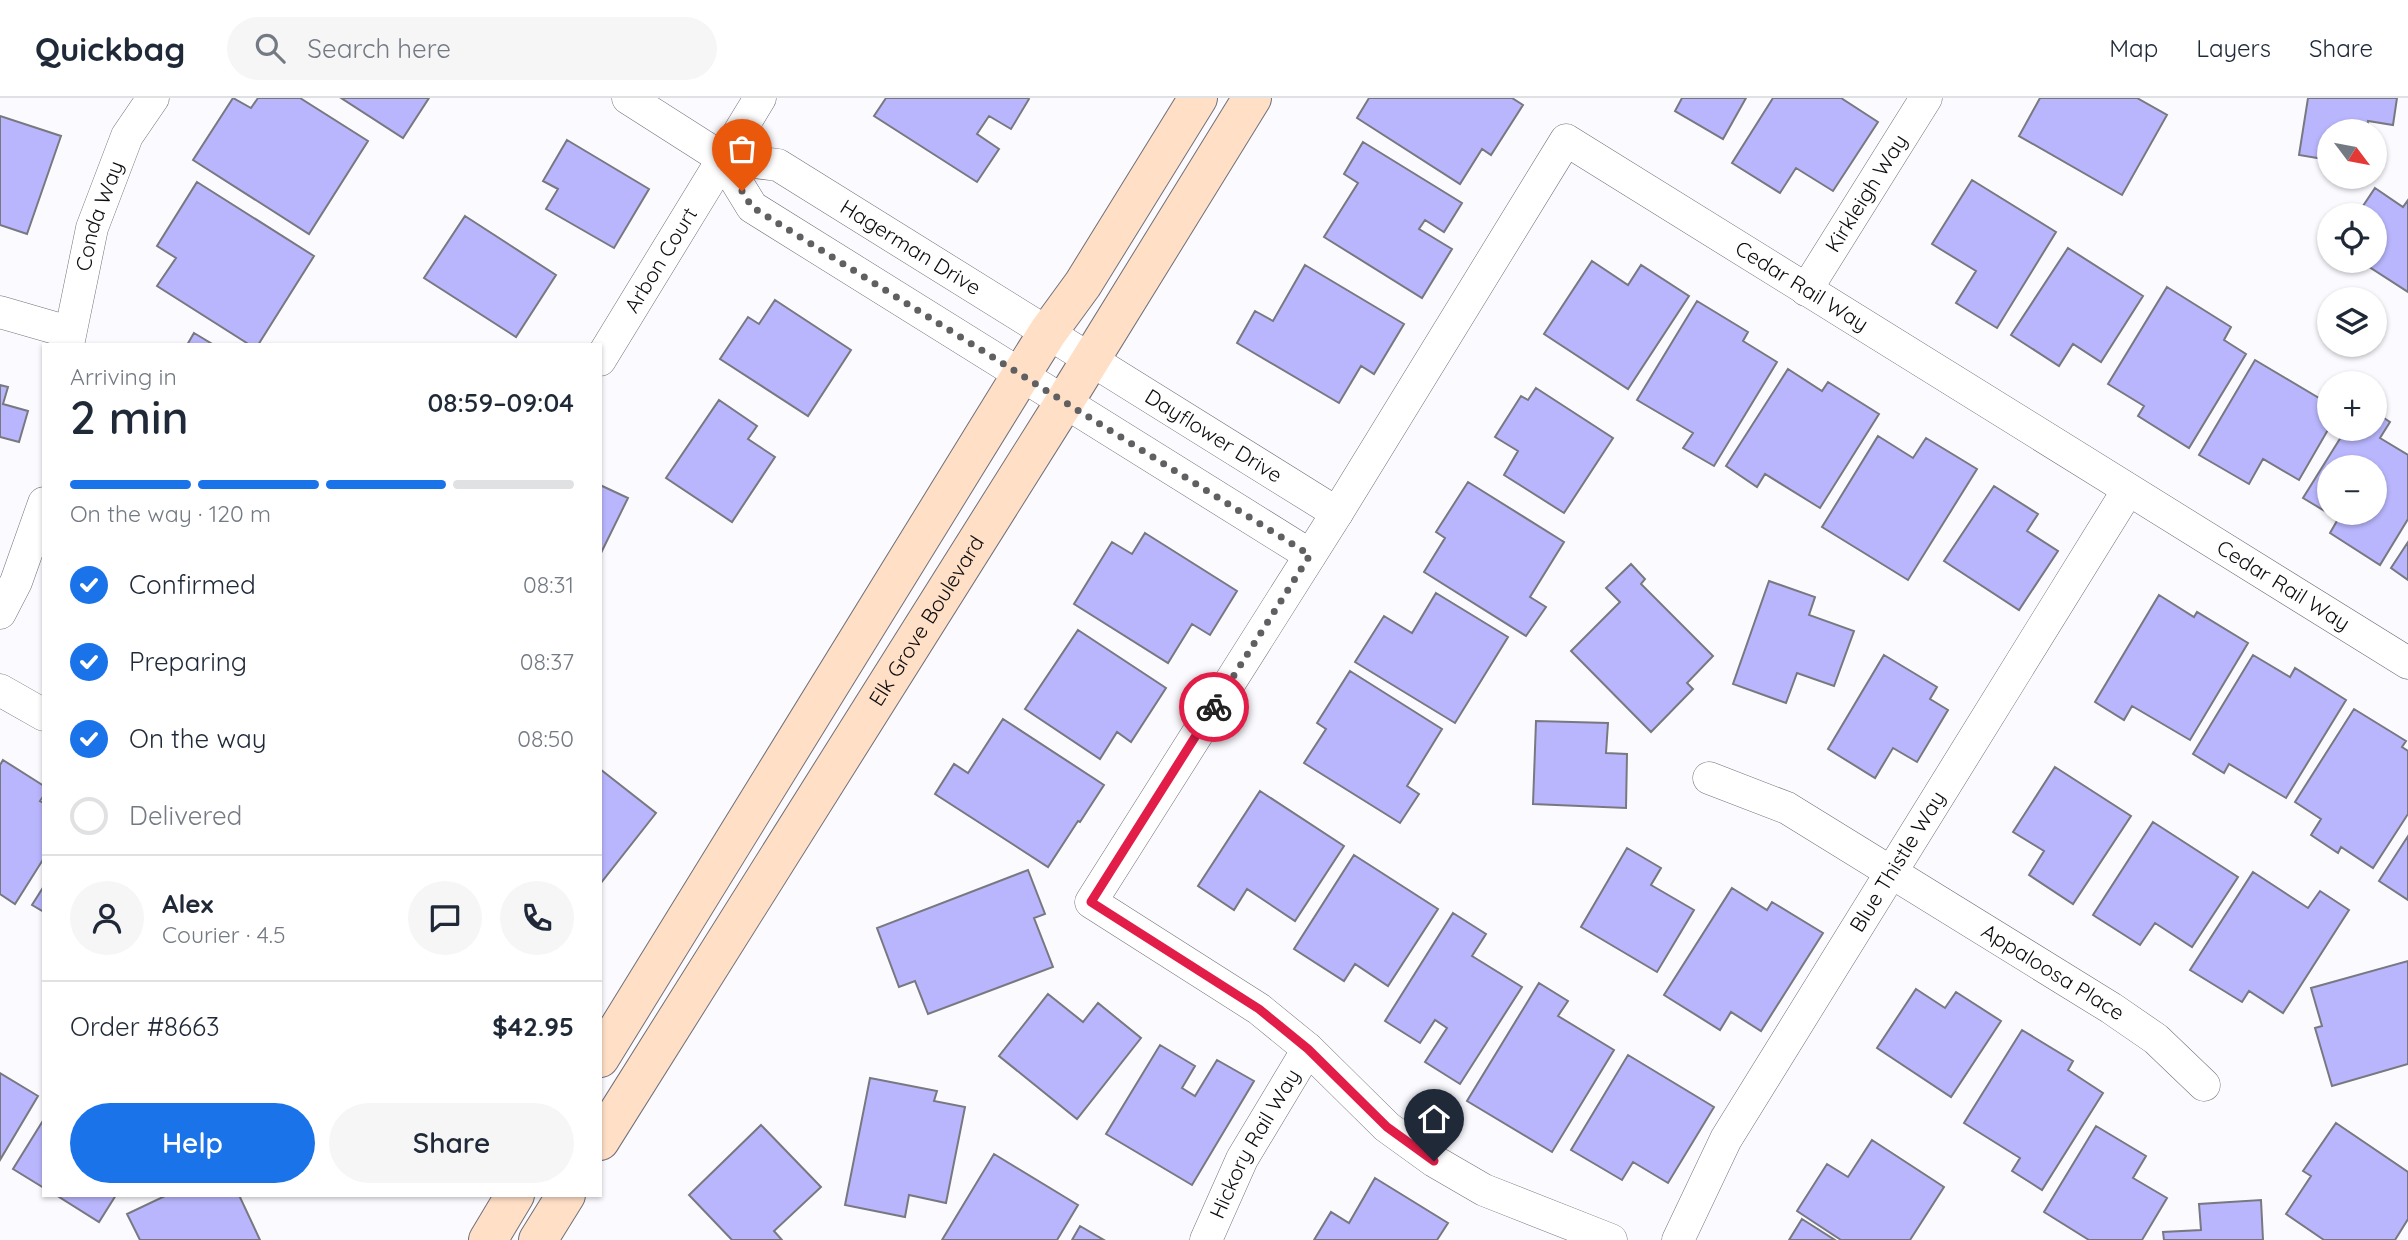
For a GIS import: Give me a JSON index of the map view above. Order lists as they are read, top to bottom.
{
  "streets": {
    "main road": ["Elk Grove Boulevard"],
    "street": [
      "Kirkleigh Way",
      "Conda Way",
      "Hagerman Drive",
      "Arbon Court",
      "Cedar Rail Way",
      "Dayflower Drive",
      "Blue Thistle Way",
      "Appaloosa Place",
      "Hickory Rail Way"
    ]
  },
  "crossings": [
    ["Kirkleigh Way", "Cedar Rail Way"],
    ["Hagerman Drive", "Arbon Court"],
    ["Hagerman Drive", "Dayflower Drive"],
    ["Hagerman Drive", "Elk Grove Boulevard"],
    ["Cedar Rail Way", "Dayflower Drive"],
    ["Cedar Rail Way", "Blue Thistle Way"],
    ["Dayflower Drive", "Elk Grove Boulevard"],
    ["Blue Thistle Way", "Appaloosa Place"]
  ],
  "north": "bottom right",
  "page": {
    "header": "Quickbag",
    "search": "Search here",
    "nav": ["Map", "Layers", "Share"],
    "map_buttons": ["+", "−"],
    "heading": ["2 min", "Arriving in", "08:59–09:04"],
    "panel": [
      "Alex",
      "Courier · 4.5",
      "Order #8663",
      "$42.95"
    ],
    "bar": "On the way · 120 m",
    "list": [
      ["Confirmed", "08:31"],
      ["Preparing", "08:37"],
      ["On the way", "08:50"],
      "Delivered"
    ],
    "buttons": ["Help", "Share"]
  }
}
